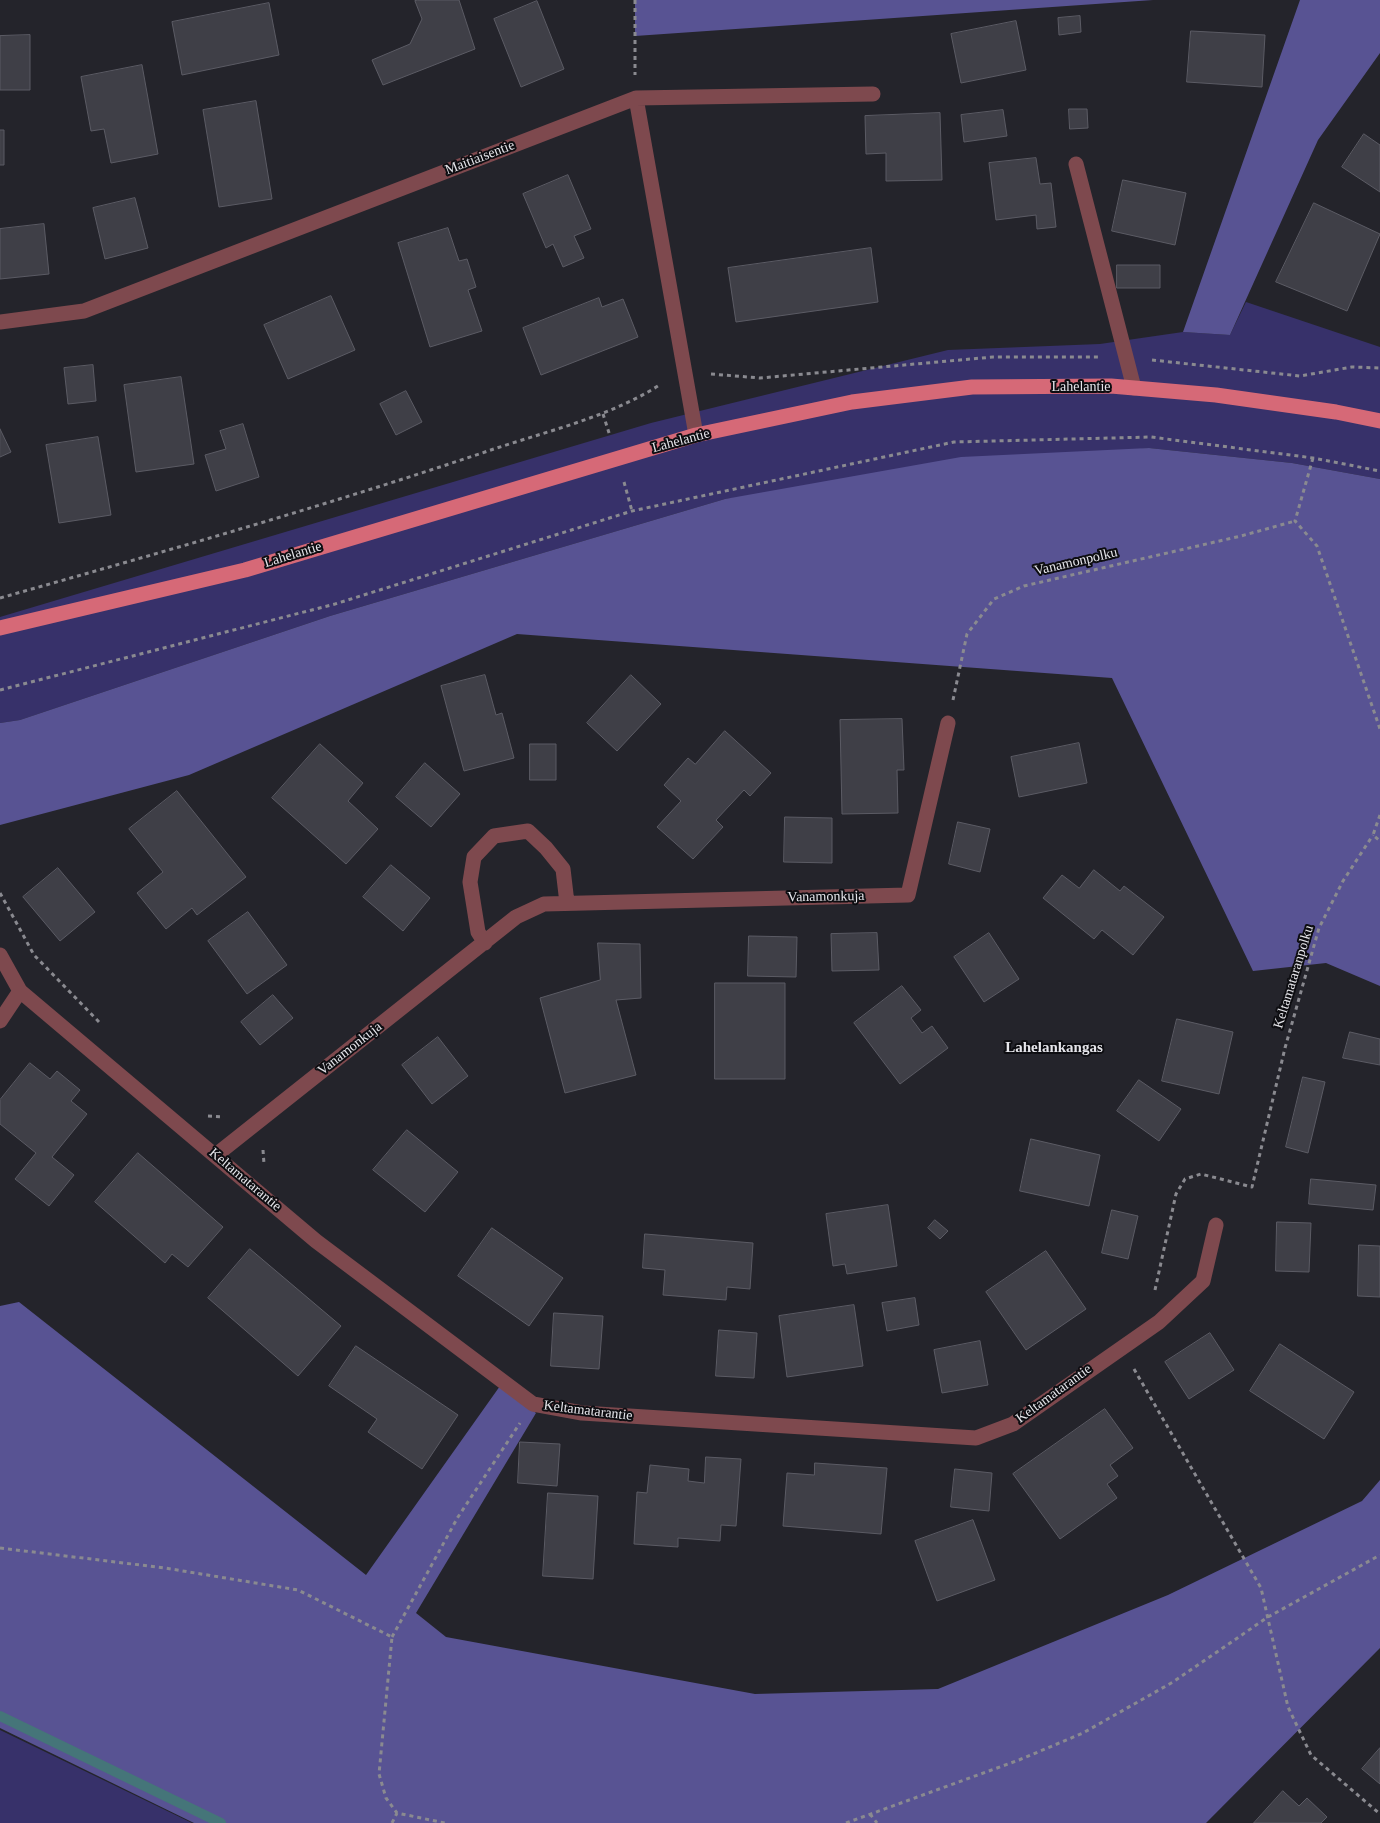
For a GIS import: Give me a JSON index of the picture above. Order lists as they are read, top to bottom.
{
  "streets": {
    "main road": ["Lahelantie"],
    "street": ["Maitiaisentie", "Vanamonkuja", "Keltamatarantie"],
    "path": ["Vanamonpolku", "Keltamataranpolku"]
  },
  "crossings": [
    ["Vanamonpolku", "Vanamonkuja"],
    ["Vanamonkuja", "Keltamatarantie"]
  ],
  "districts": ["Lahelankangas"]
}
